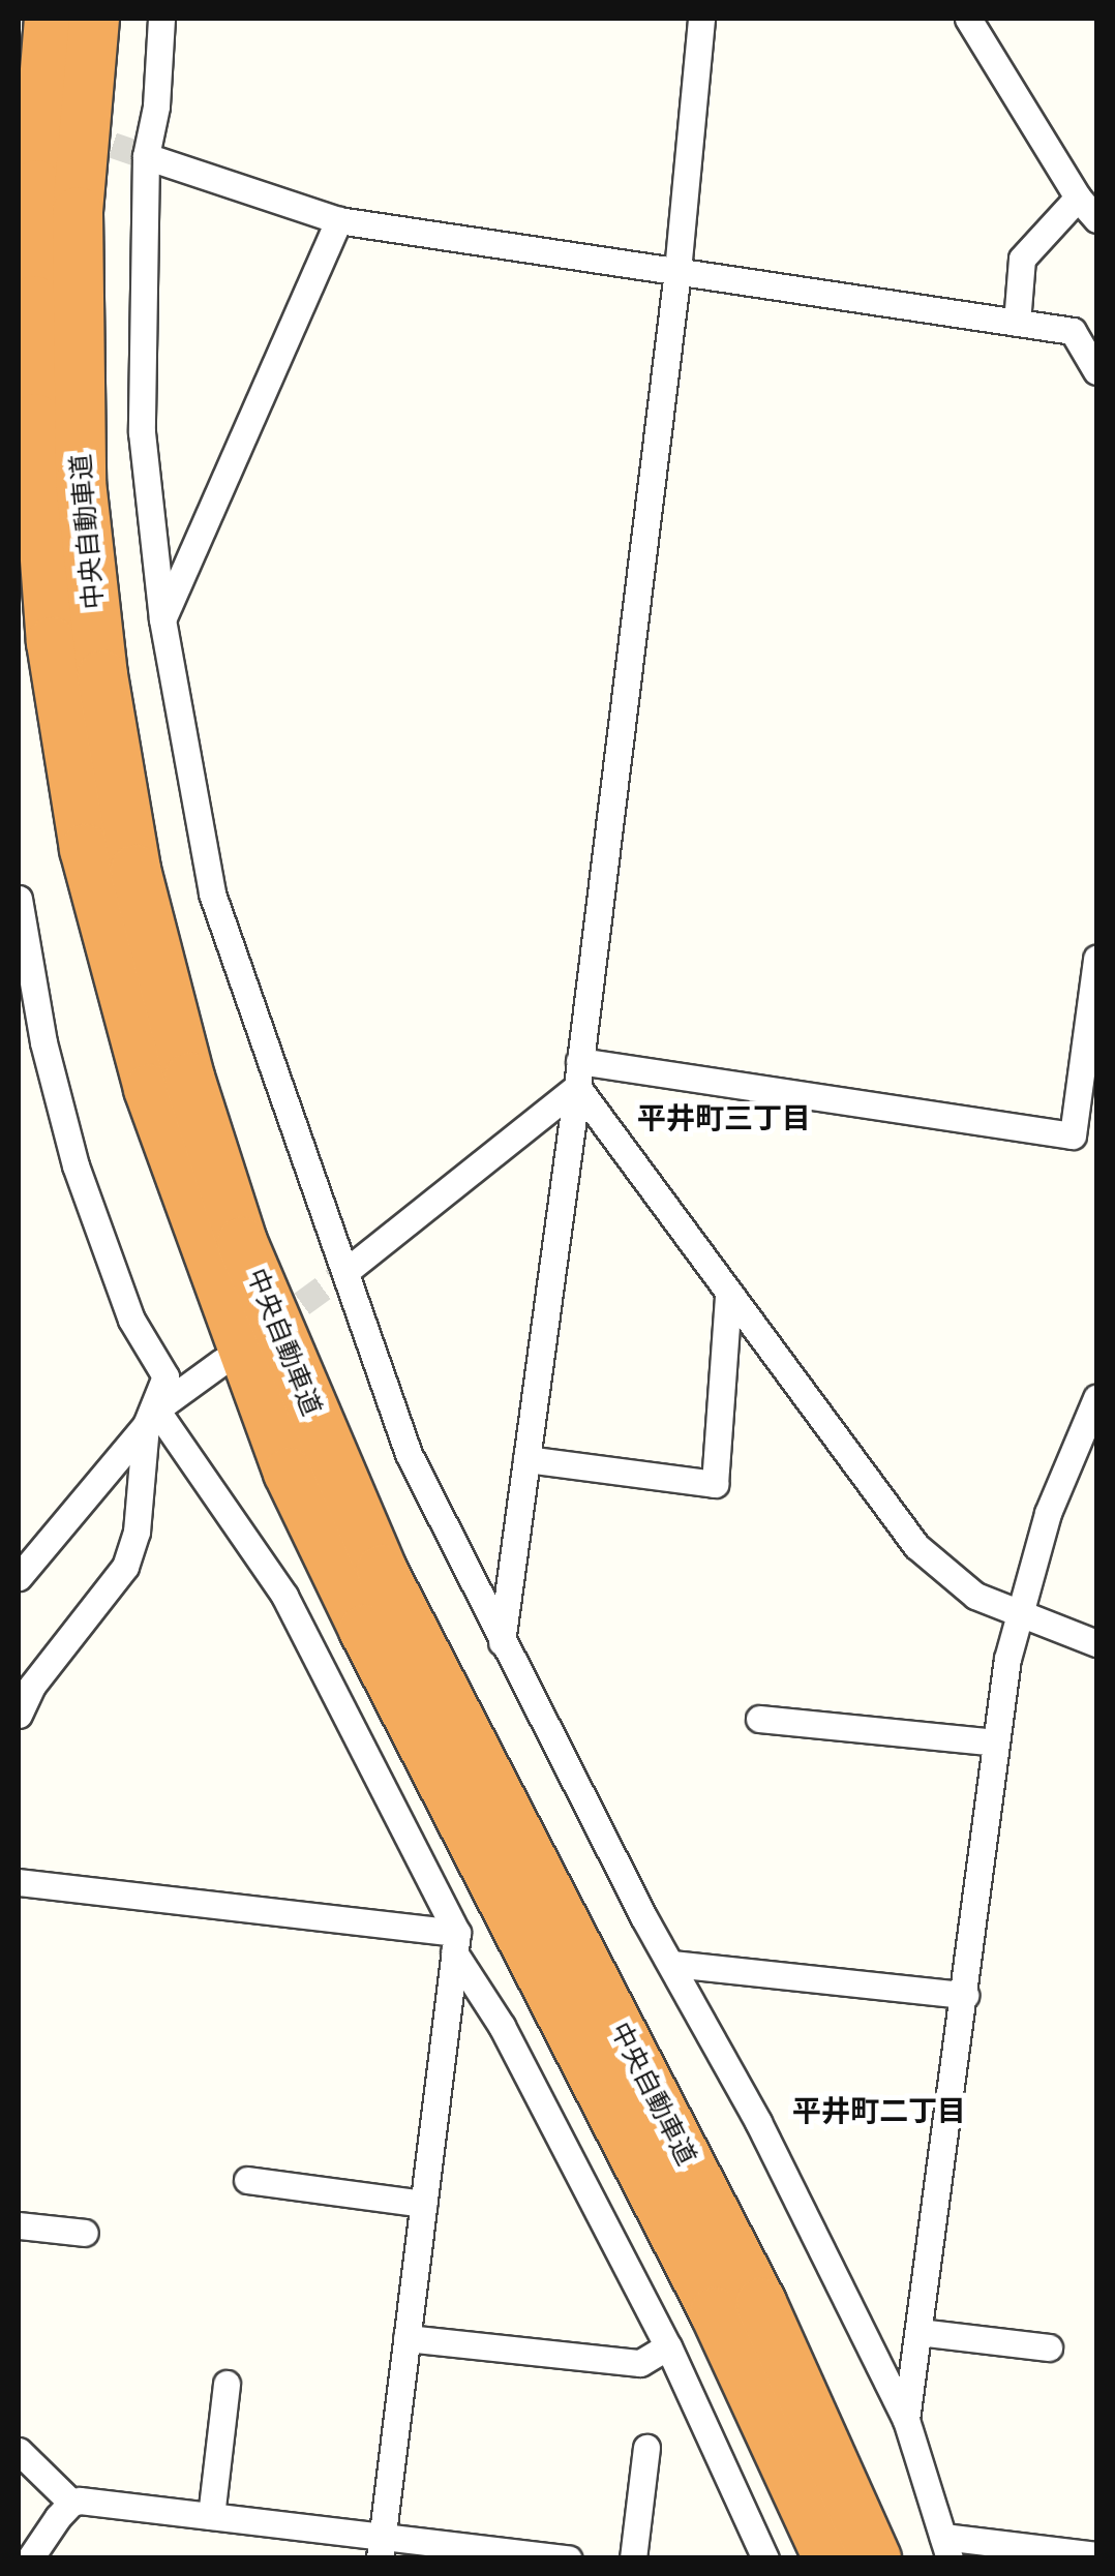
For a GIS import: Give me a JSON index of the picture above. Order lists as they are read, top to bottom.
{
  "streets": {
    "highway": ["中央自動車道"]
  },
  "districts": ["平井町三丁目", "平井町二丁目"]
}
